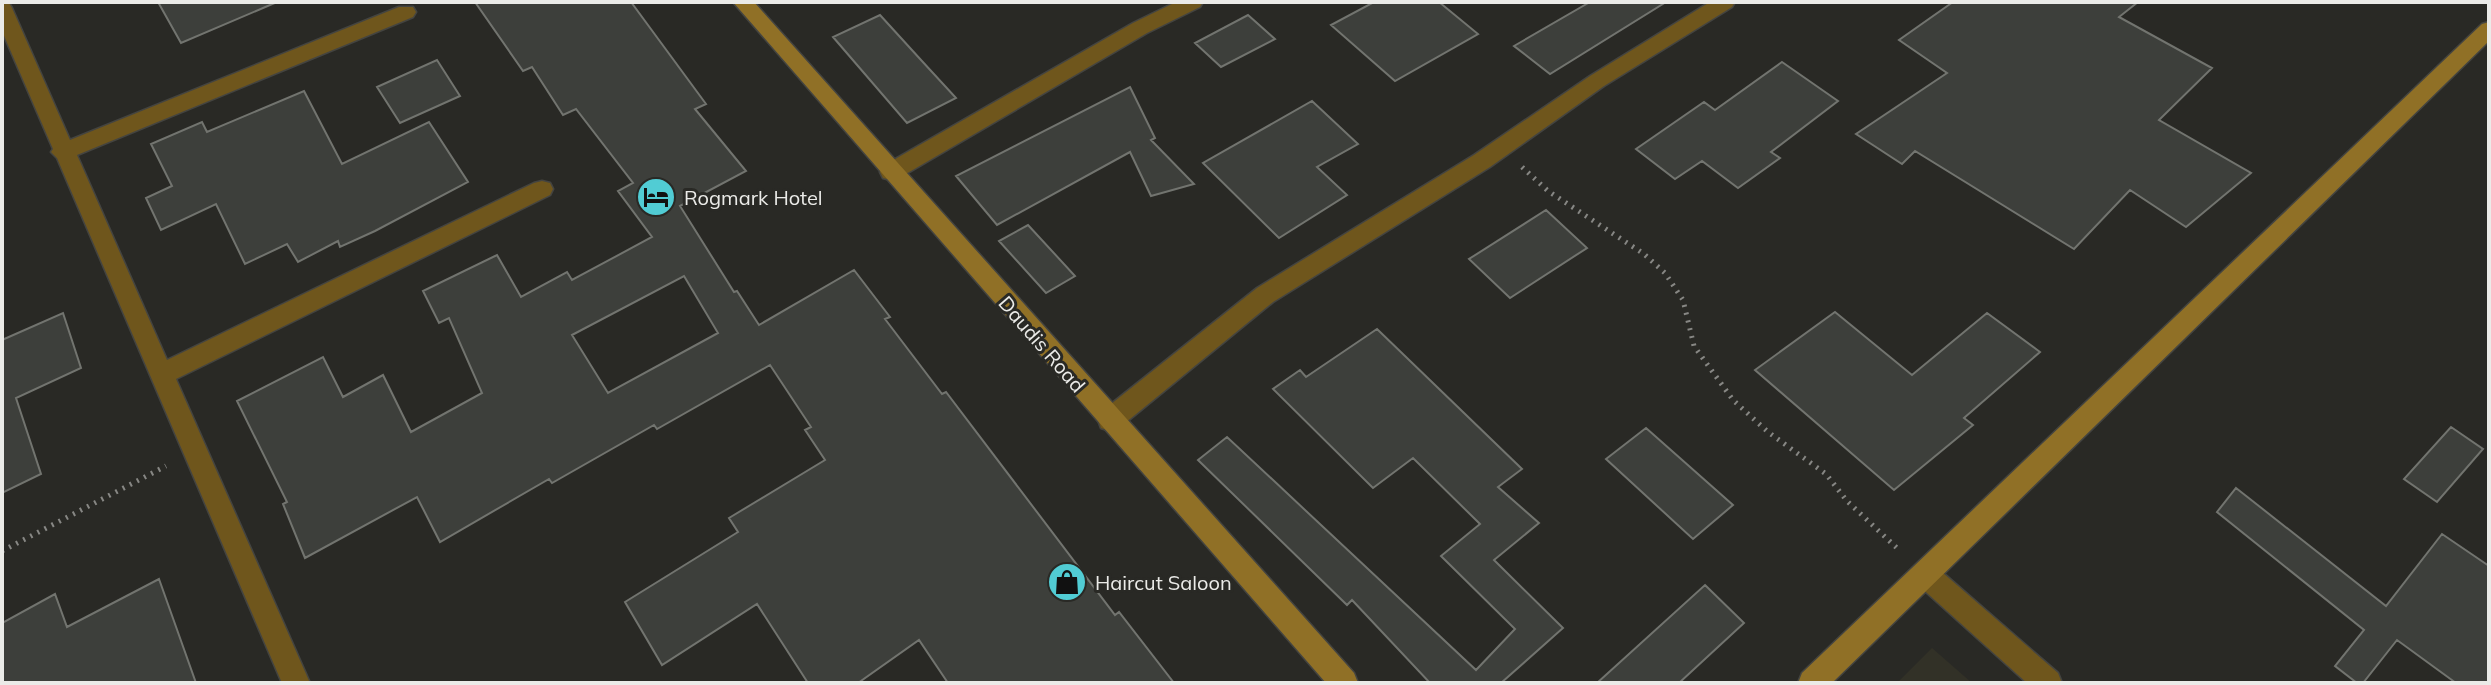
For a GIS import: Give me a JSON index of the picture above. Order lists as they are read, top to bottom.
{
  "streets": {
    "street": ["Daudis Road"]
  },
  "places": {
    "hotel": ["Rogmark Hotel"],
    "shop": ["Haircut Saloon"]
  }
}
